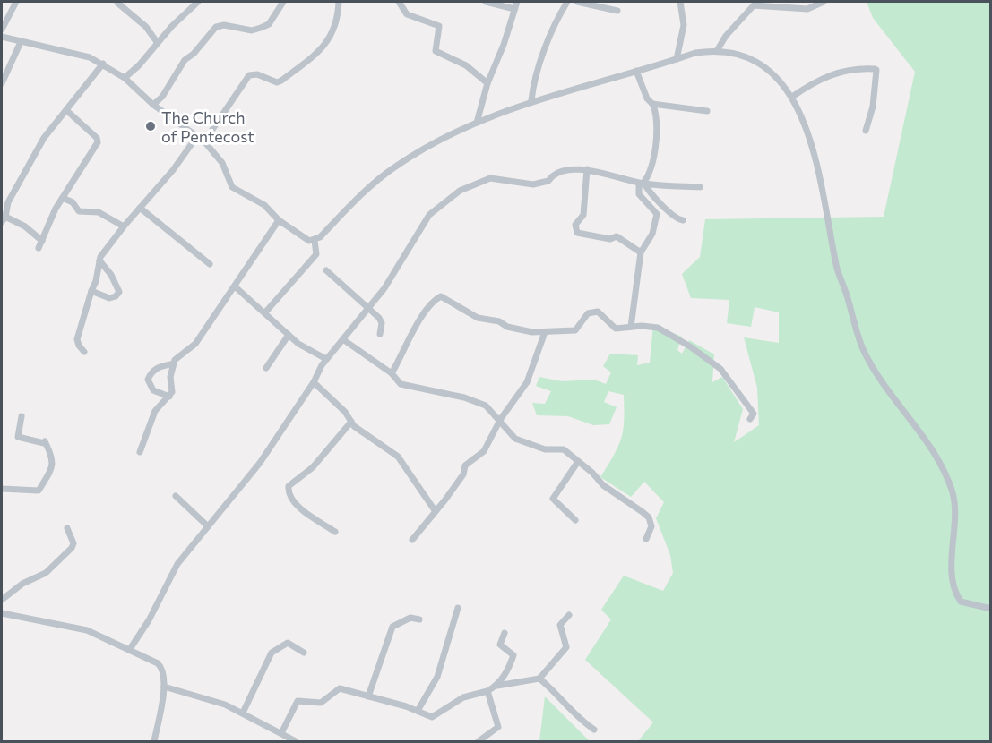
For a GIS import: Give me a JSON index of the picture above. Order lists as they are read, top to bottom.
{
  "places": ["The Church of Pentecost"]
}
